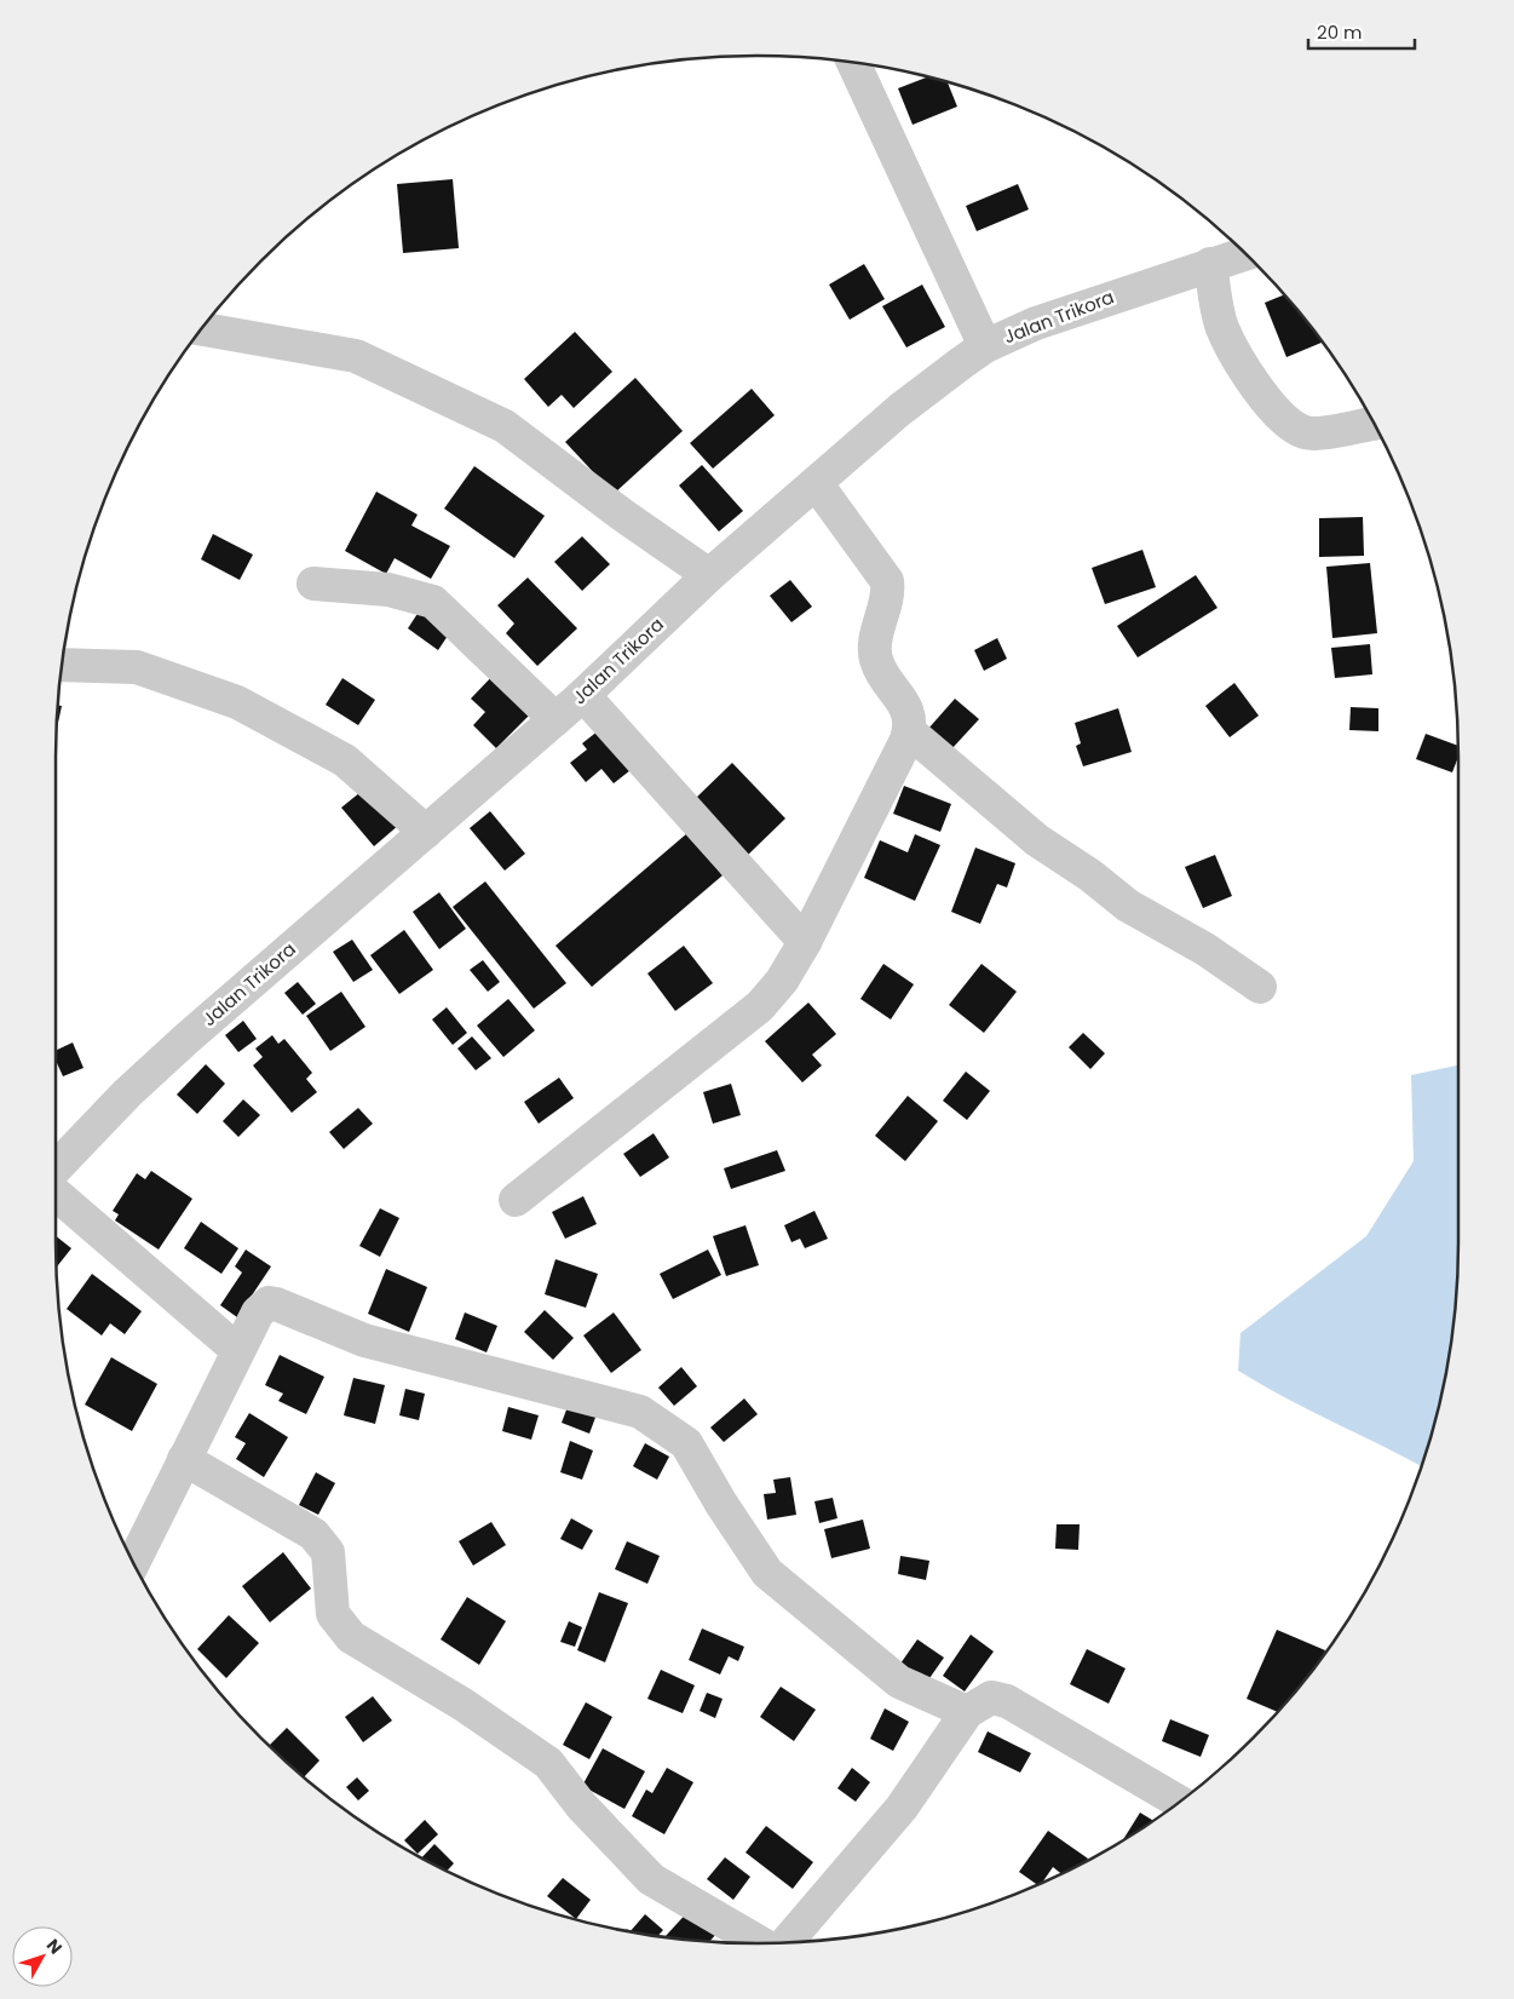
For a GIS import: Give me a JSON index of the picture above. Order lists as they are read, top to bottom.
{
  "streets": {
    "street": ["Jalan Trikora"]
  },
  "scale_bar": "20 m",
  "north": "top right"
}
